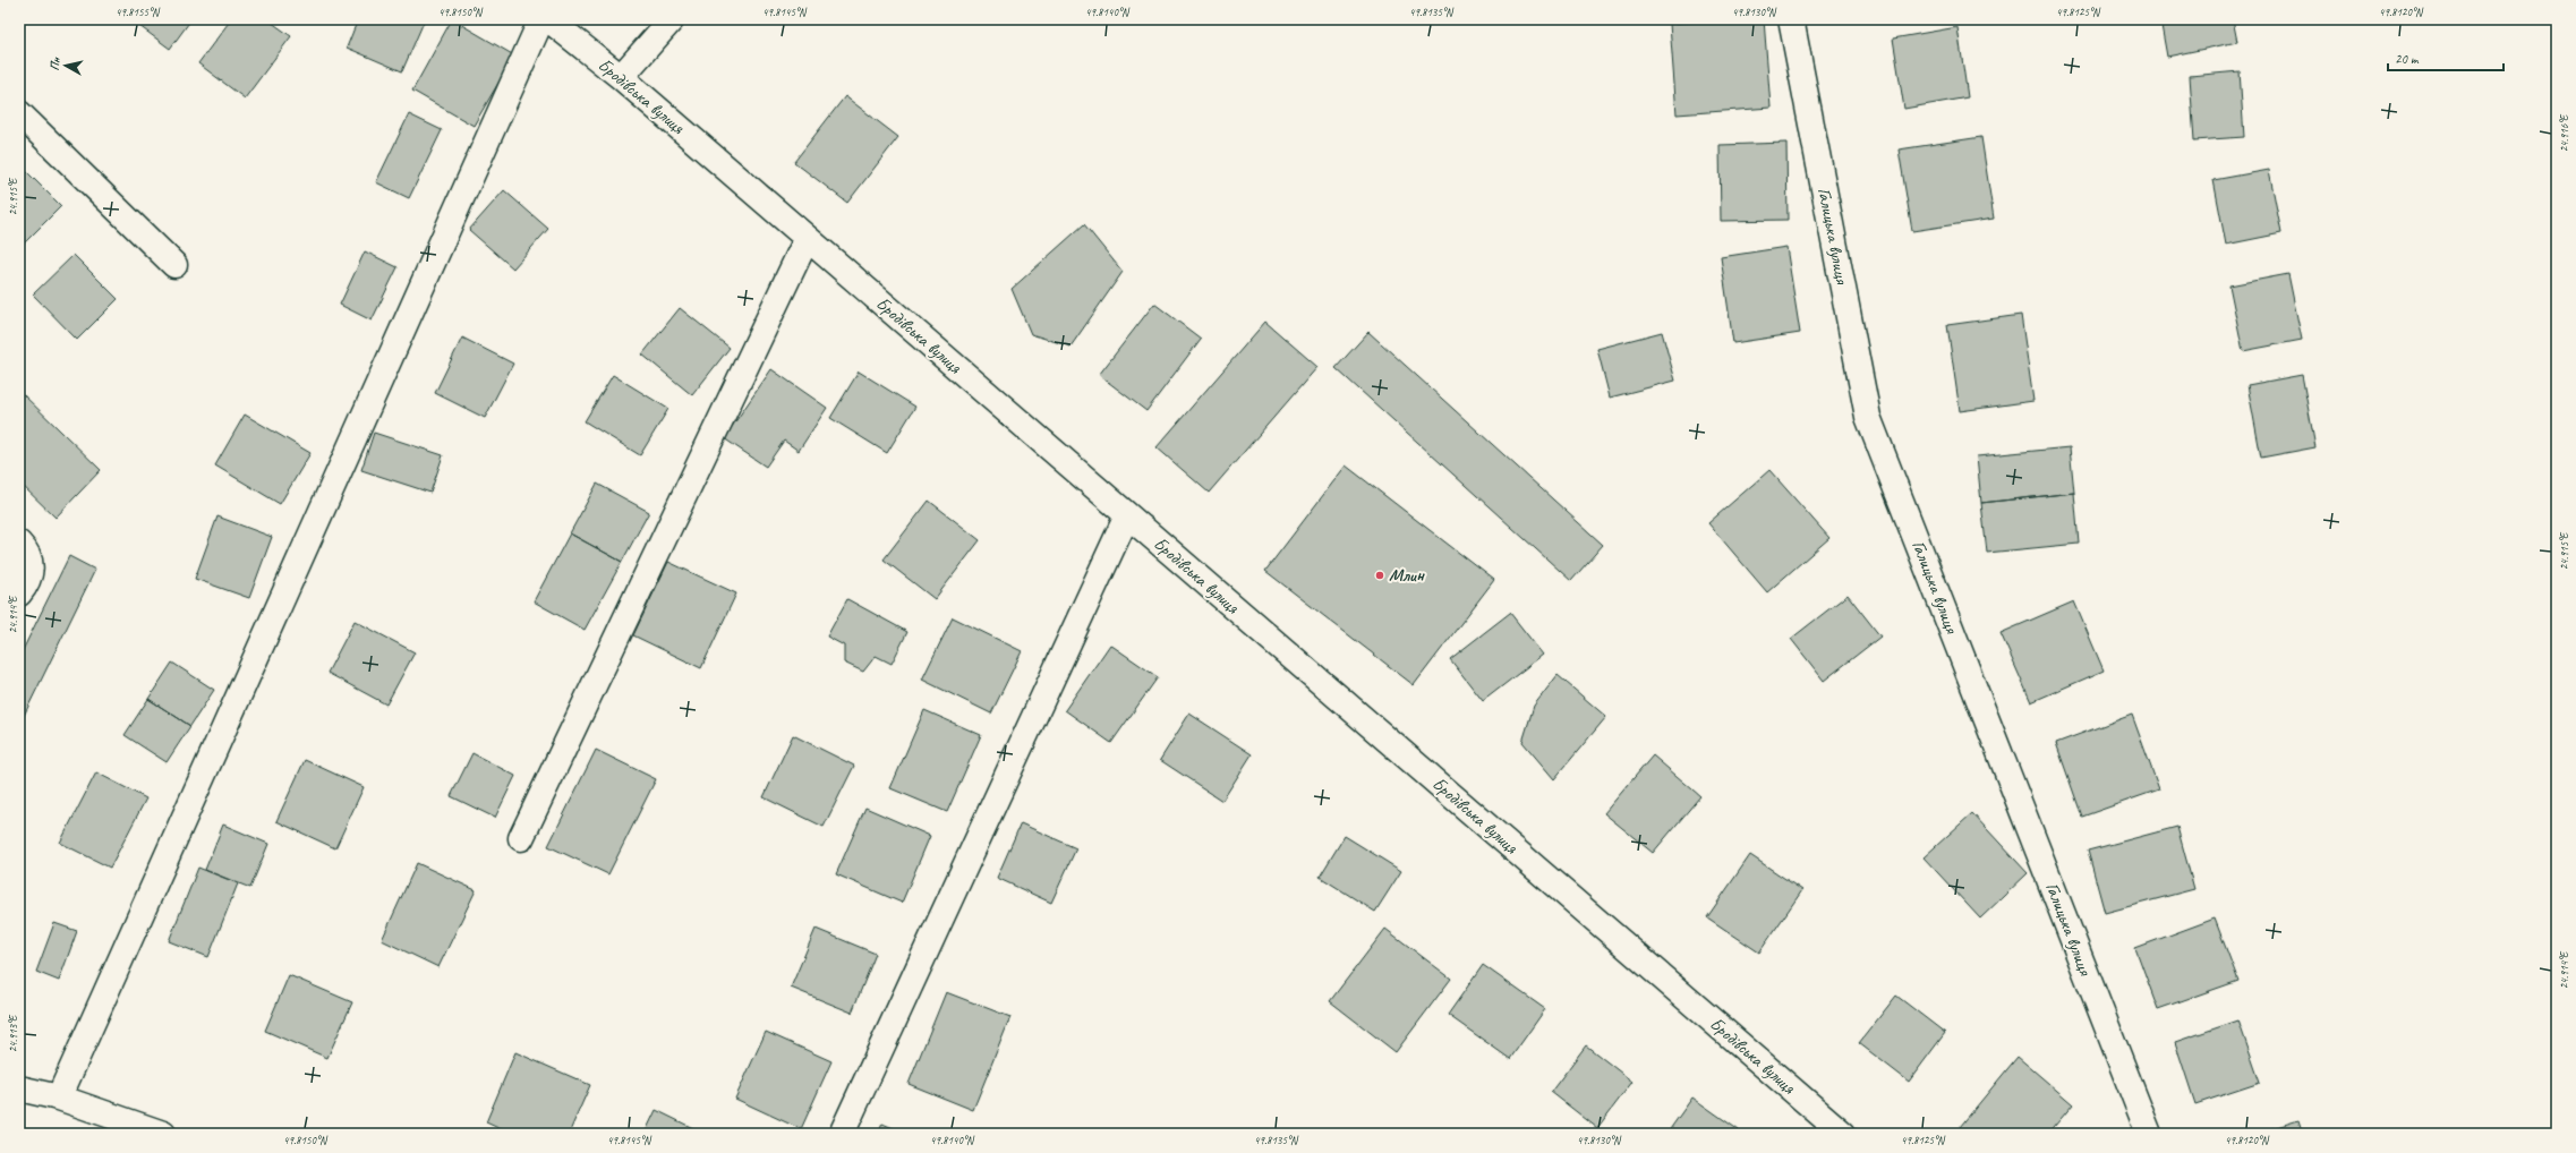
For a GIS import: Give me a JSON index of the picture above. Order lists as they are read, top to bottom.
{
  "streets": {
    "street": ["Бродівська вулиця", "Галицька вулиця"]
  },
  "places": ["Млин"],
  "scale_bar": "20 m",
  "north": "left",
  "coordinates": [
    "49.8155°N",
    "49.8150°N",
    "49.8145°N",
    "49.8140°N",
    "49.8135°N",
    "49.8130°N",
    "49.8125°N",
    "49.8120°N",
    "24.916°E",
    "24.915°E",
    "24.914°E",
    "24.913°E"
  ]
}
